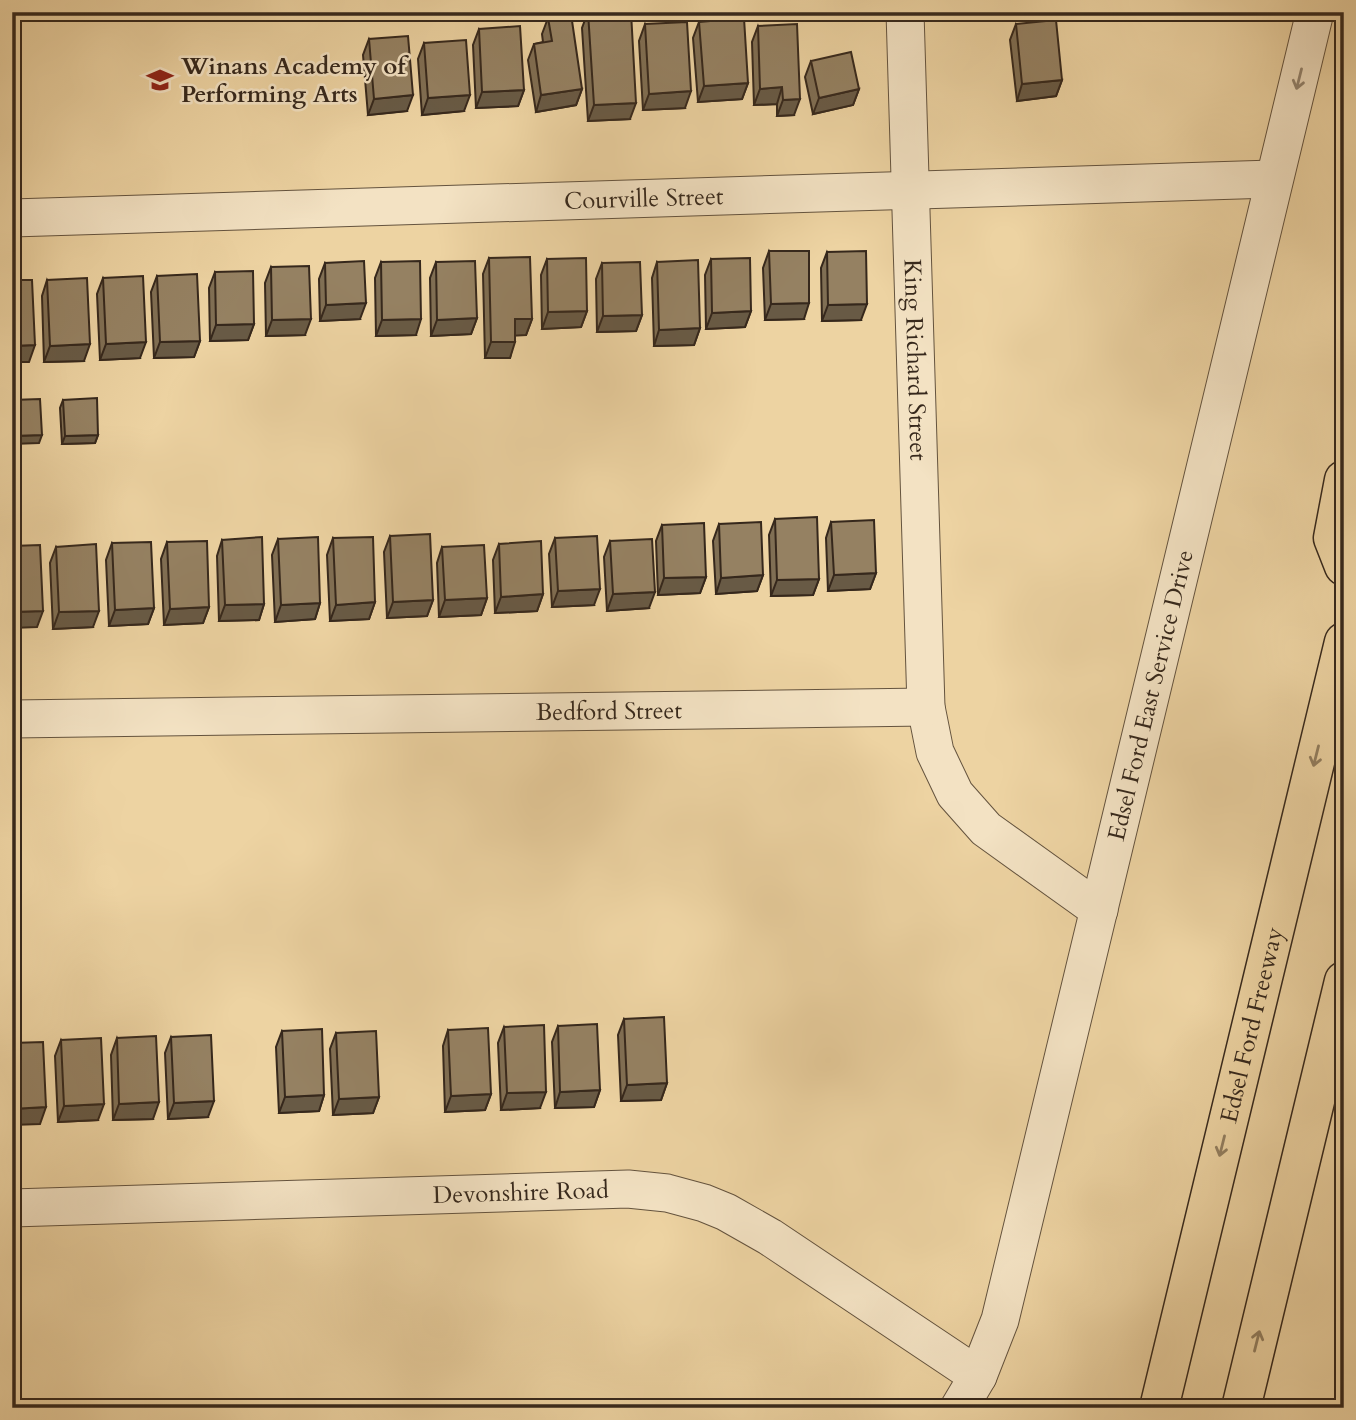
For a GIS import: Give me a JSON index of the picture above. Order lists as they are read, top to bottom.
{
  "streets": {
    "highway": ["Edsel Ford Freeway"],
    "street": [
      "Courville Street",
      "King Richard Street",
      "Edsel Ford East Service Drive",
      "Bedford Street",
      "Devonshire Road"
    ]
  },
  "crossings": [
    ["Courville Street", "King Richard Street"],
    ["Courville Street", "Edsel Ford East Service Drive"],
    ["King Richard Street", "Bedford Street"],
    ["Edsel Ford East Service Drive", "Devonshire Road"]
  ],
  "places": {
    "school or university": ["Winans Academy of Performing Arts"]
  }
}
